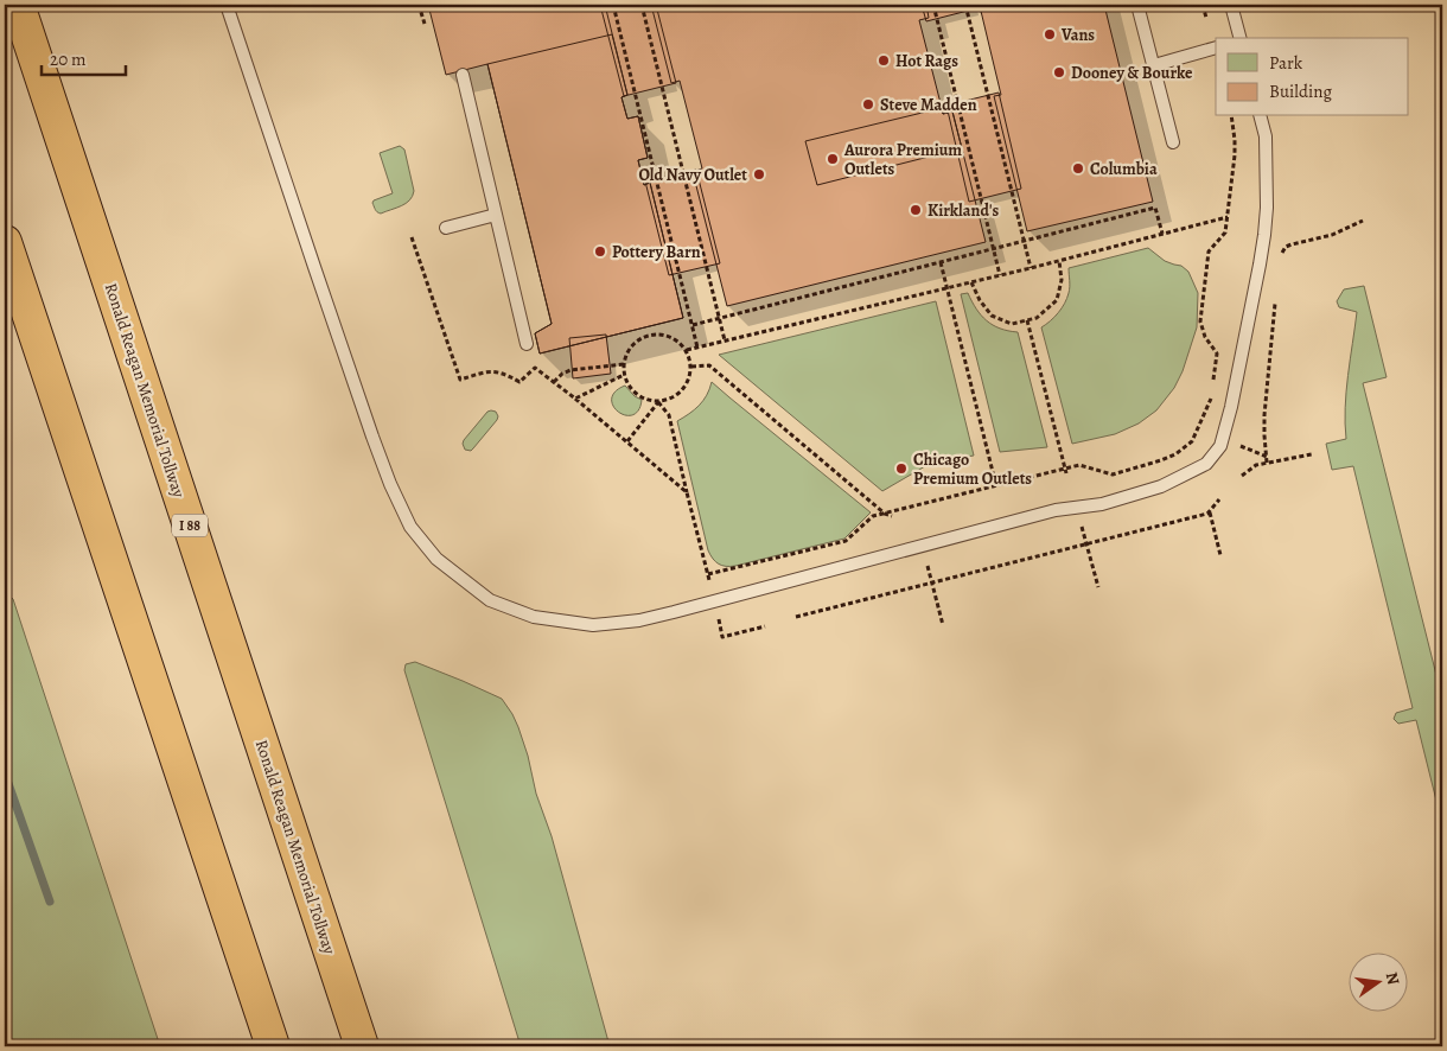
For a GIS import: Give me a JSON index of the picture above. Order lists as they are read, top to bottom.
{
  "streets": {
    "highway": ["Ronald Reagan Memorial Tollway", "I 88"]
  },
  "places": [
    "Vans",
    "Hot Rags",
    "Dooney & Bourke",
    "Steve Madden",
    "Aurora Premium Outlets",
    "Columbia",
    "Old Navy Outlet",
    "Kirkland's",
    "Pottery Barn",
    "Chicago Premium Outlets"
  ],
  "legend": ["Park", "Building"],
  "scale_bar": "20 m",
  "north": "right"
}
